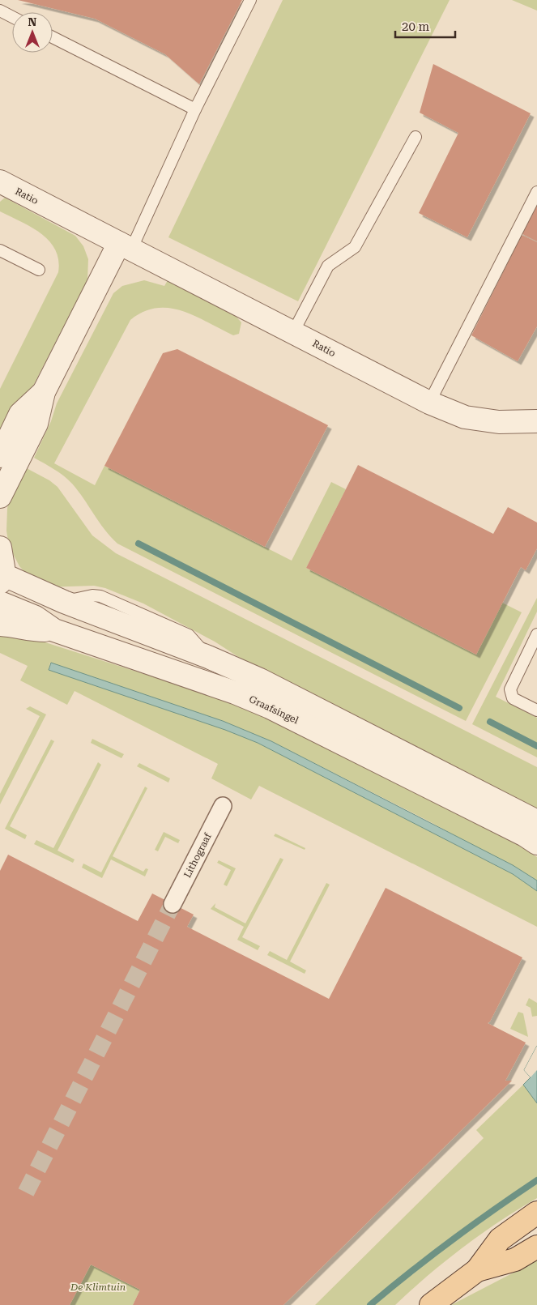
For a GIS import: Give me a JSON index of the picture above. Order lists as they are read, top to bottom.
{
  "streets": {
    "street": ["Ratio", "Graafsingel", "Lithograaf"]
  },
  "parks": ["De Klimtuin"],
  "scale_bar": "20 m",
  "north": "top"
}
